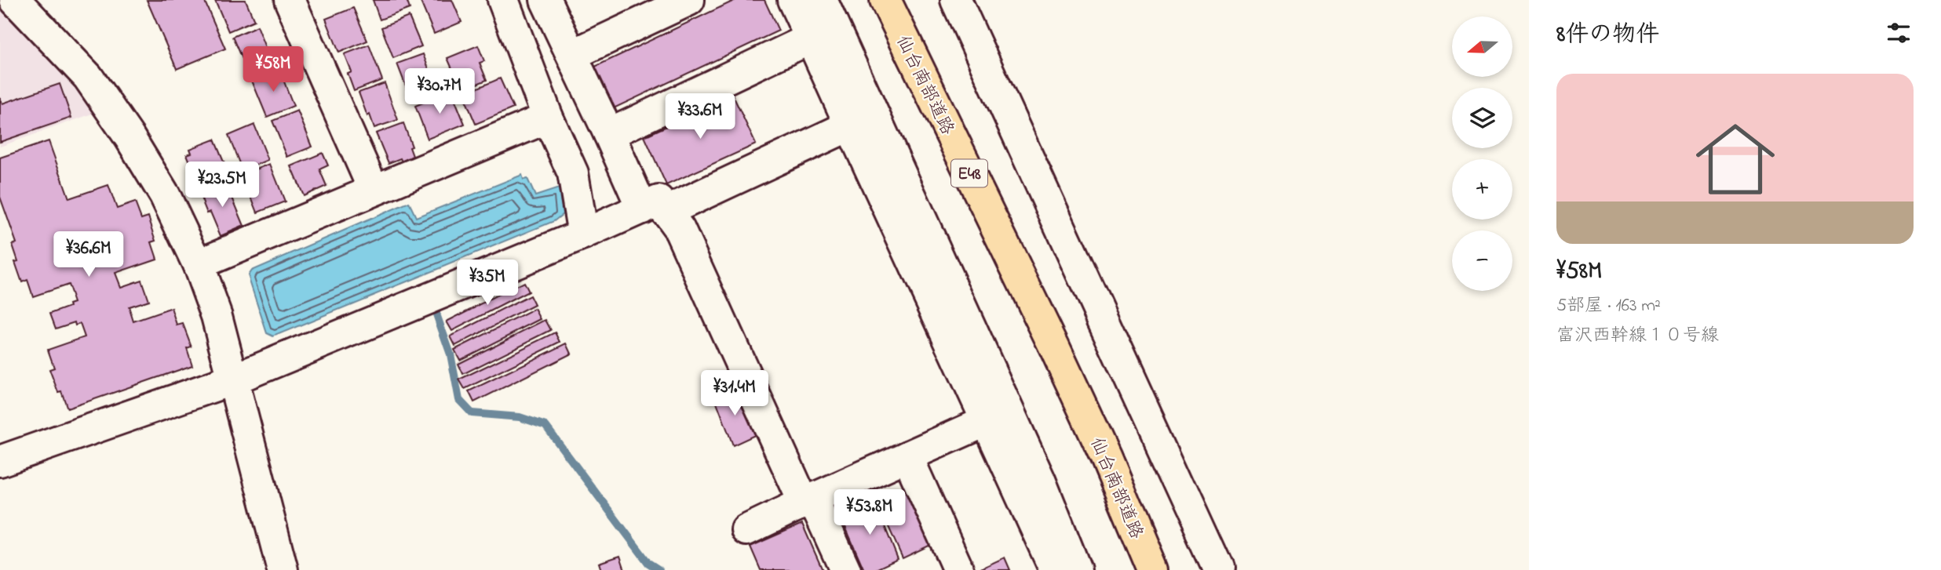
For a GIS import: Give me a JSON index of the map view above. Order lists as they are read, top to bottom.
{
  "streets": {
    "highway": ["仙台南部道路", "E48"]
  },
  "north": "left",
  "page": {
    "heading": "8件の物件",
    "map_buttons": ["+", "−"],
    "price": [
      "¥58M",
      "¥30.7M",
      "¥33.6M",
      "¥23.5M",
      "¥36.6M",
      "¥35M",
      "¥31.4M",
      "¥53.8M"
    ],
    "list": [
      {
        "name": "¥58M",
        "note": "5部屋 · 163 m² · 富沢西幹線１０号線"
      }
    ]
  }
}
